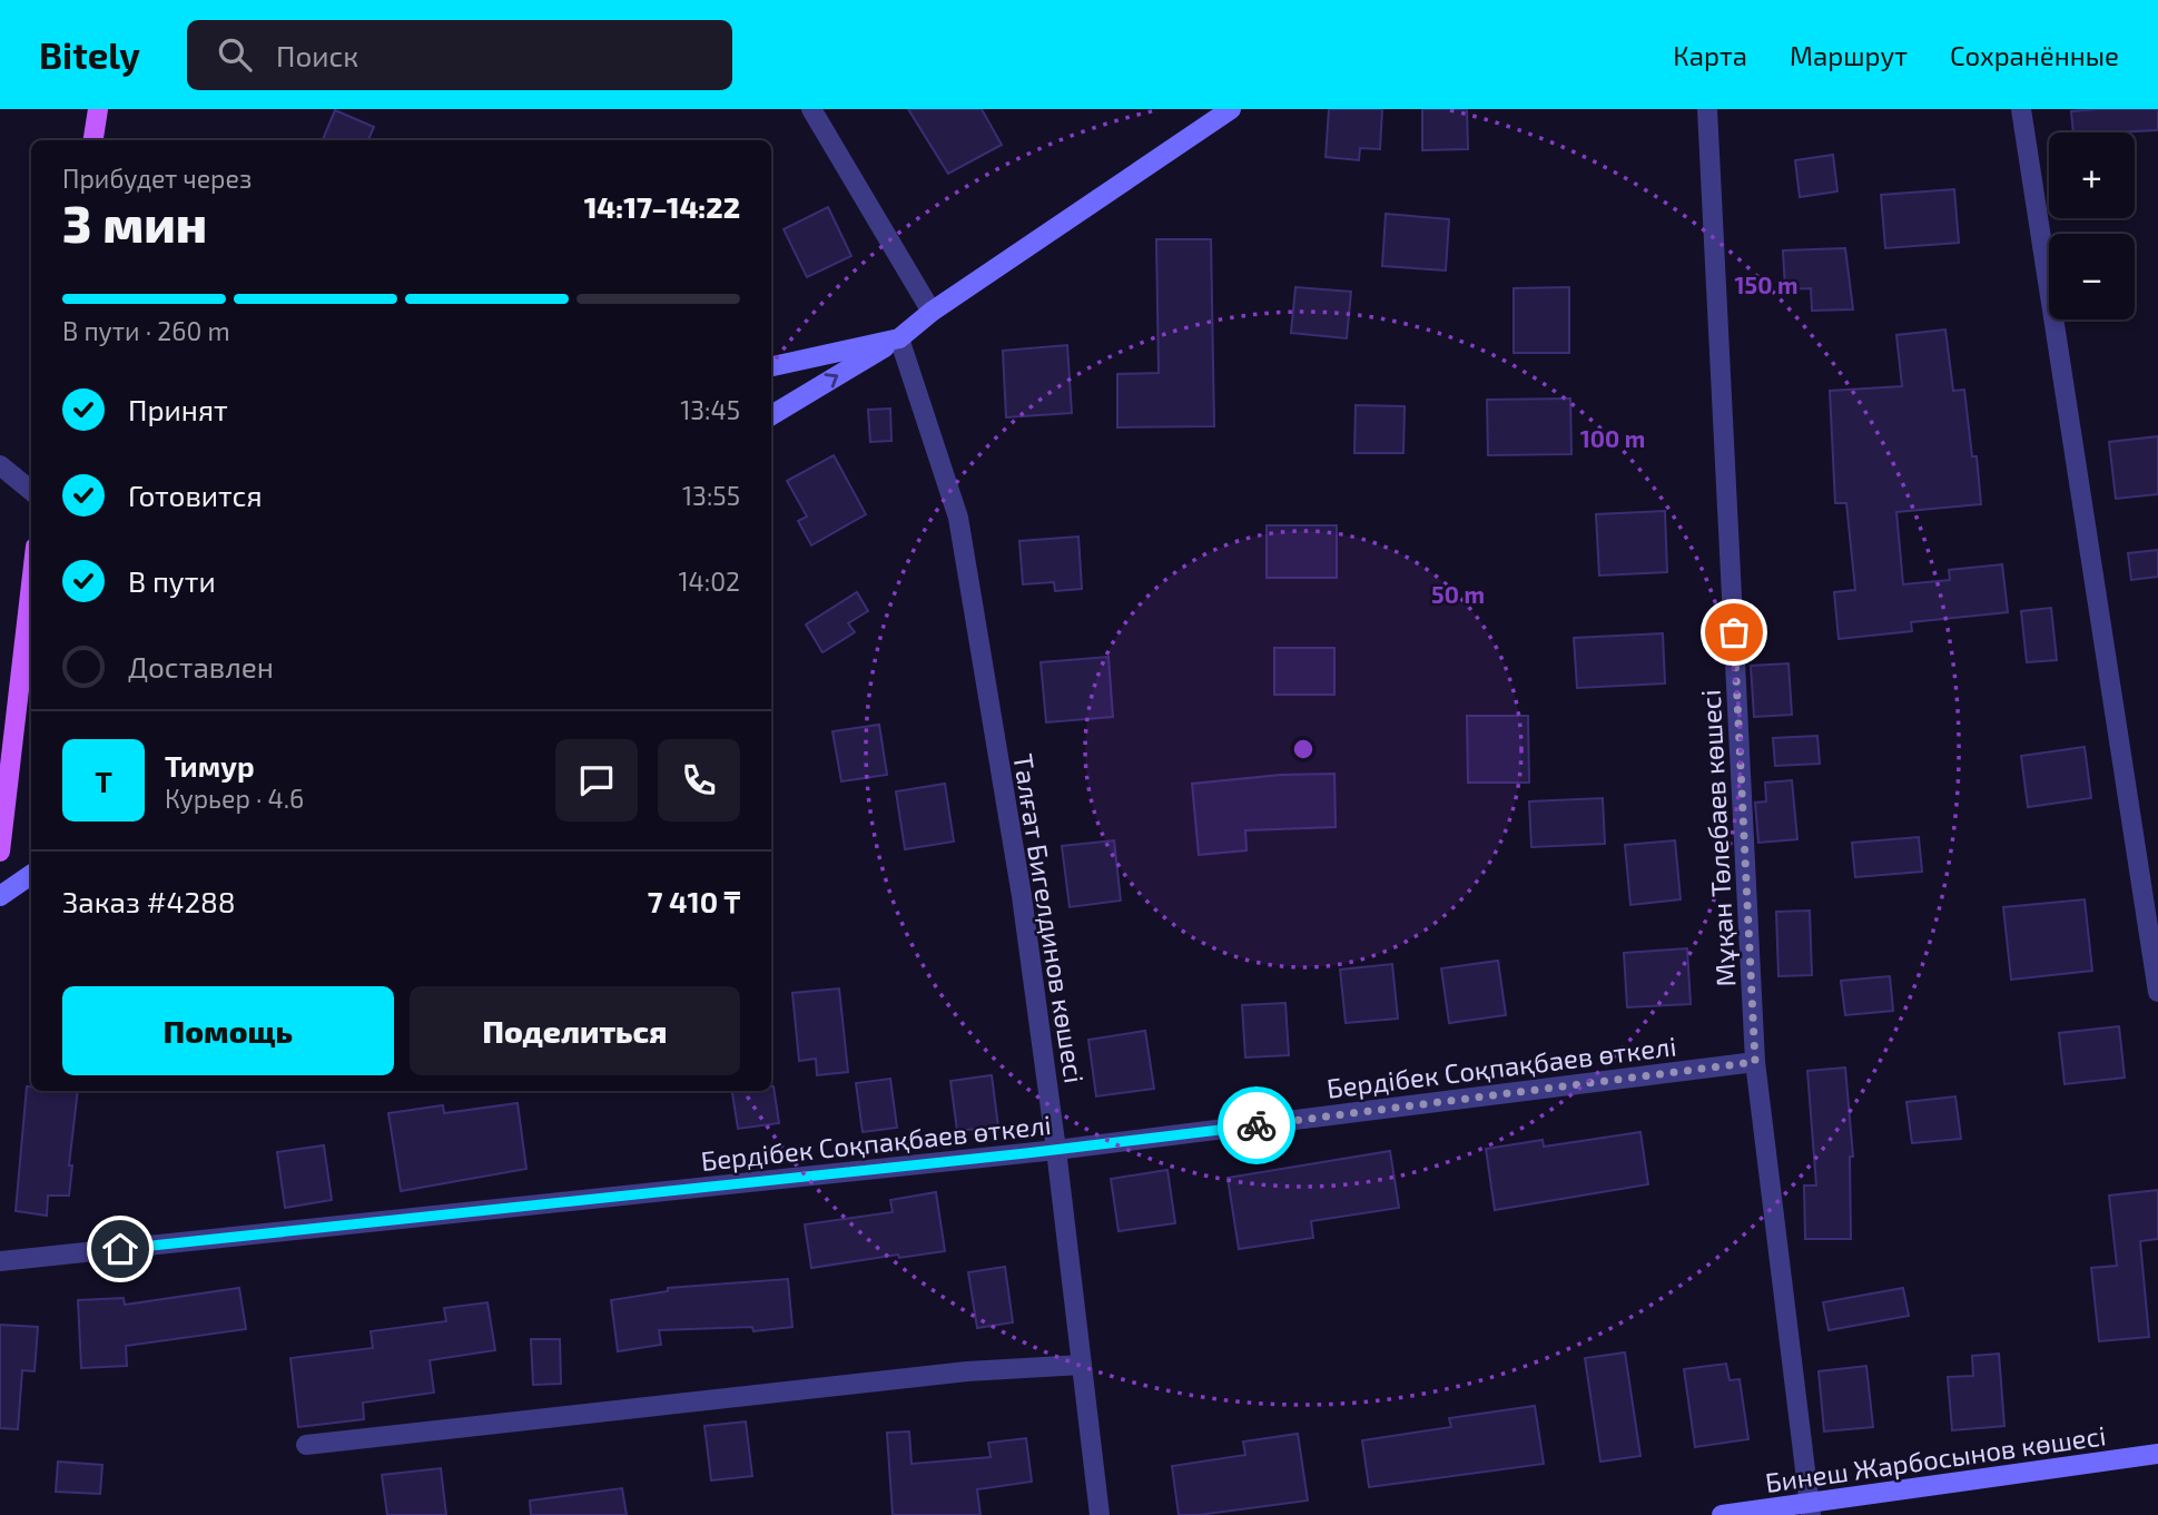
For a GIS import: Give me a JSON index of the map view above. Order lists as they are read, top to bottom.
{
  "streets": {
    "street": [
      "Мұқан Төлебаев көшесі",
      "Талғат Бигелдинов көшесі",
      "Бердібек Соқпақбаев өткелі",
      "Бинеш Жарбосынов көшесі"
    ]
  },
  "crossings": [
    ["Мұқан Төлебаев көшесі", "Бердібек Соқпақбаев өткелі"],
    ["Мұқан Төлебаев көшесі", "Бинеш Жарбосынов көшесі"],
    ["Талғат Бигелдинов көшесі", "Бердібек Соқпақбаев өткелі"]
  ],
  "page": {
    "header": "Bitely",
    "search": "Поиск",
    "nav": ["Карта", "Маршрут", "Сохранённые"],
    "map_buttons": ["+", "−"],
    "heading": ["3 мин", "Прибудет через", "14:17–14:22"],
    "panel": [
      "Тимур",
      "Курьер · 4.6",
      "Заказ #4288",
      "7 410 ₸"
    ],
    "bar": "В пути · 260 m",
    "list": [
      ["Принят", "13:45"],
      ["Готовится", "13:55"],
      ["В пути", "14:02"],
      "Доставлен"
    ],
    "round": "Т",
    "buttons": ["Помощь", "Поделиться"]
  },
  "rings": ["150 m", "100 m", "50 m"]
}
